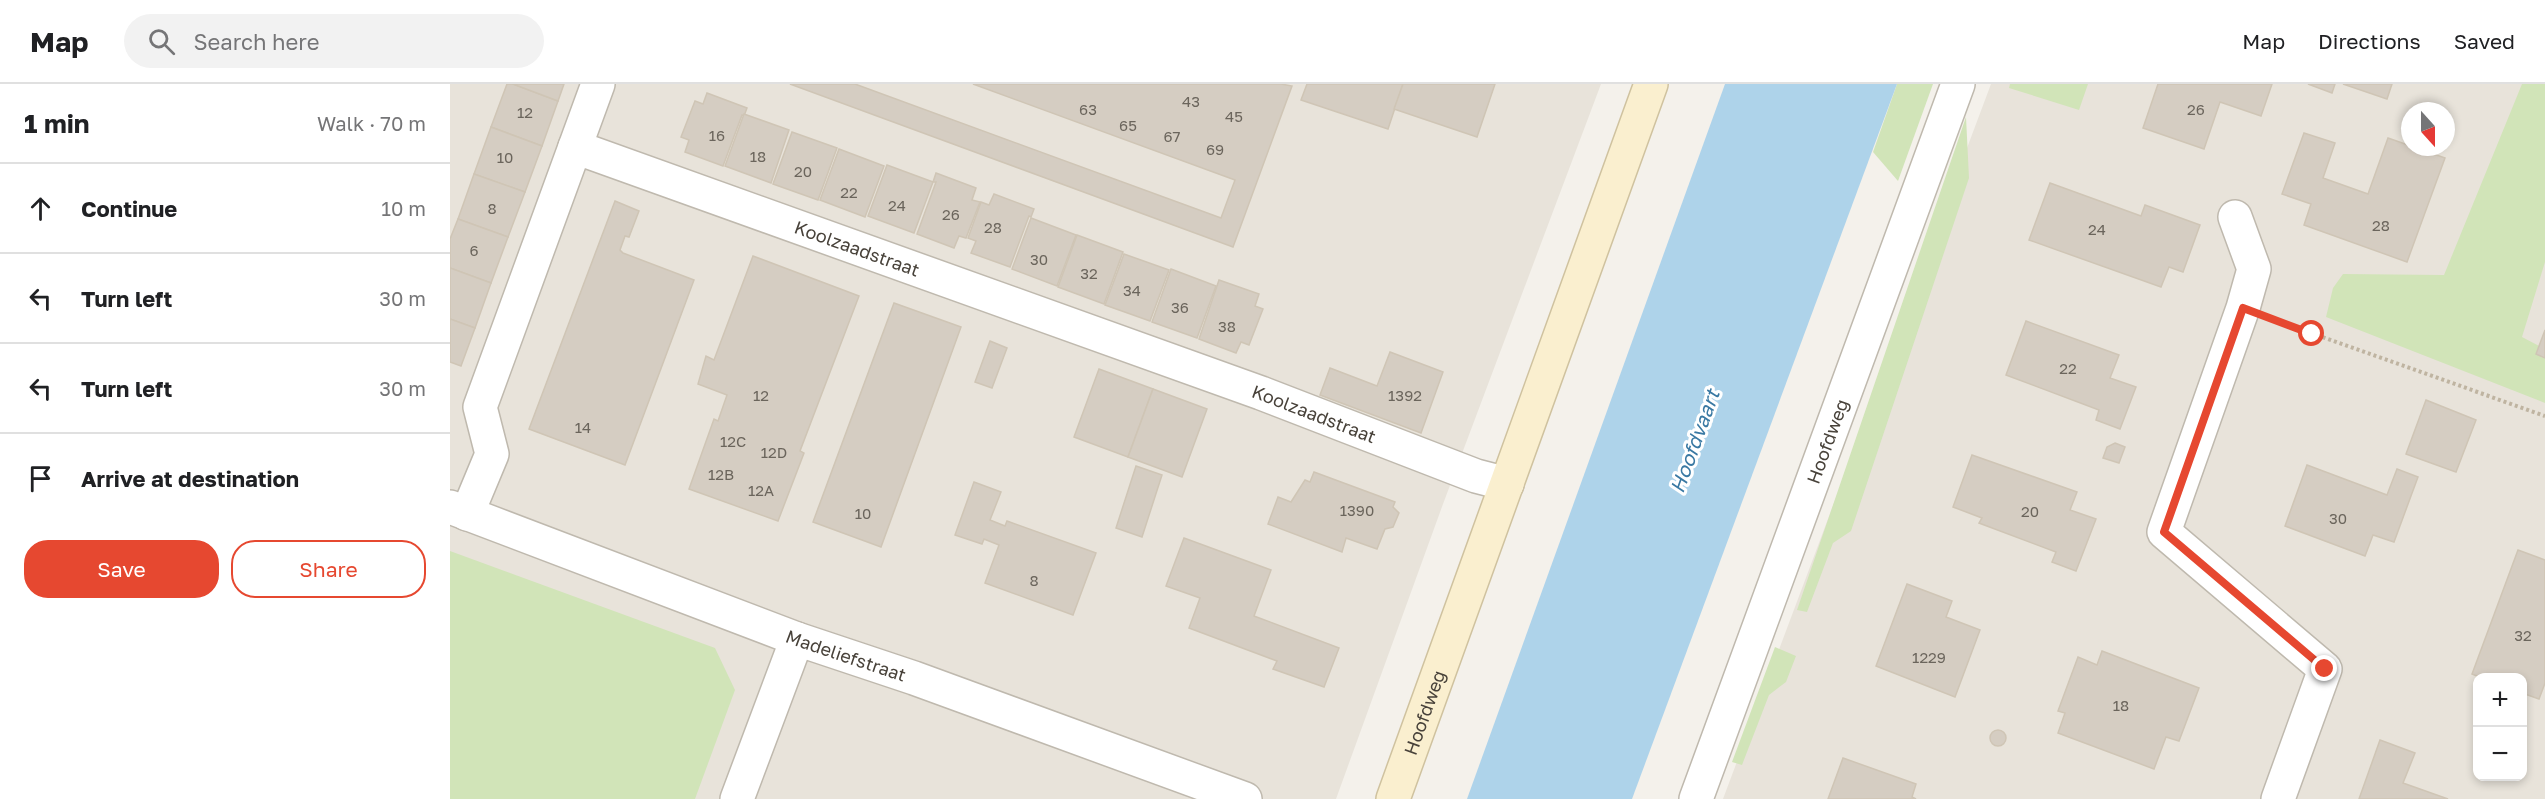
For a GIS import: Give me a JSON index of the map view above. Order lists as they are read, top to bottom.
{
  "streets": {
    "street": ["Koolzaadstraat", "Hoofdweg", "Madeliefstraat"]
  },
  "crossings": [
    ["Koolzaadstraat", "Hoofdweg"]
  ],
  "water": ["Hoofdvaart"],
  "house_numbers": [
    "43",
    "63",
    "26",
    "12",
    "45",
    "65",
    "16",
    "67",
    "69",
    "18",
    "10",
    "20",
    "22",
    "24",
    "8",
    "26",
    "28",
    "28",
    "24",
    "6",
    "30",
    "32",
    "34",
    "36",
    "38",
    "22",
    "12",
    "1392",
    "14",
    "12C",
    "12D",
    "12B",
    "12A",
    "1390",
    "20",
    "10",
    "30",
    "8",
    "32",
    "1229",
    "18"
  ],
  "north": "bottom",
  "page": {
    "header": "Map",
    "search": "Search here",
    "nav": ["Map", "Directions", "Saved"],
    "heading": ["1 min", "Walk · 70 m"],
    "list": [
      ["Continue", "10 m"],
      ["Turn left", "30 m"],
      ["Turn left", "30 m"],
      "Arrive at destination"
    ],
    "buttons": ["Save", "Share"],
    "map_buttons": ["+", "−"]
  }
}
